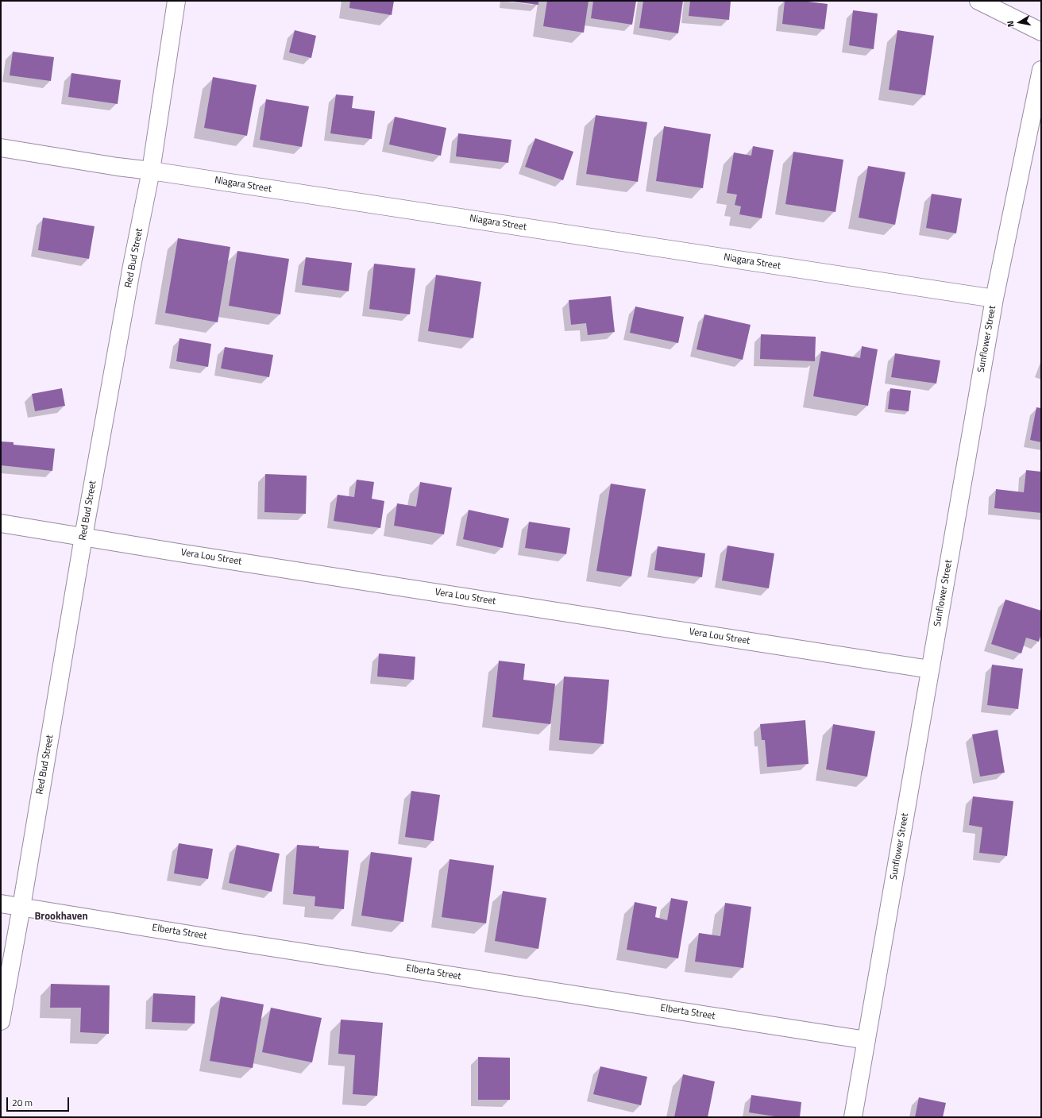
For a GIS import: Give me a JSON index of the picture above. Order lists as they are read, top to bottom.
{
  "streets": {
    "street": [
      "Niagara Street",
      "Red Bud Street",
      "Sunflower Street",
      "Vera Lou Street",
      "Elberta Street"
    ]
  },
  "crossings": [
    ["Niagara Street", "Red Bud Street"],
    ["Niagara Street", "Sunflower Street"],
    ["Red Bud Street", "Vera Lou Street"],
    ["Red Bud Street", "Elberta Street"],
    ["Sunflower Street", "Vera Lou Street"],
    ["Sunflower Street", "Elberta Street"]
  ],
  "districts": ["Brookhaven"],
  "scale_bar": "20 m",
  "north": "left"
}
